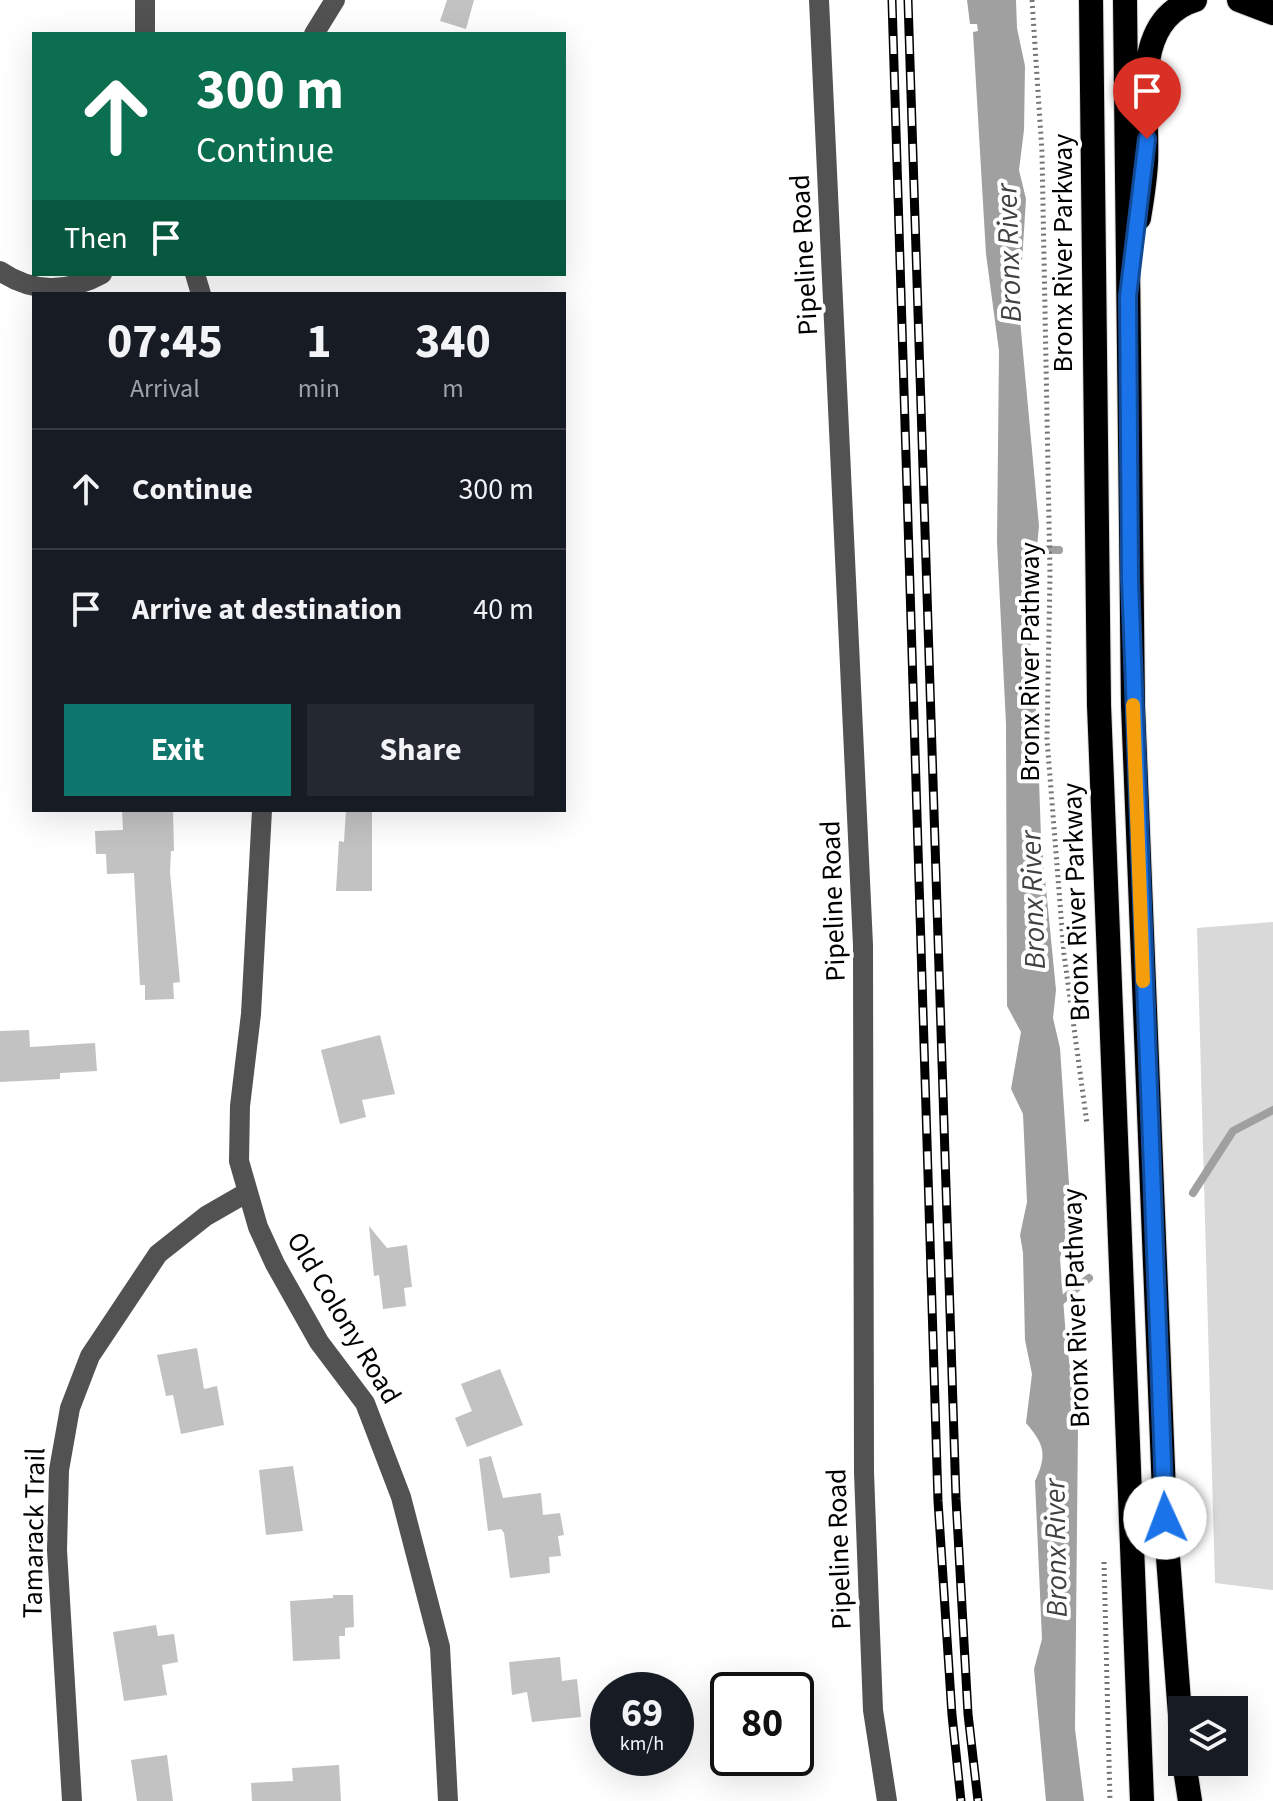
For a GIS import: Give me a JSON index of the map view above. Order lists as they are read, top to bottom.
{
  "streets": {
    "highway": ["Bronx River Parkway"],
    "street": ["Pipeline Road", "Old Colony Road", "Tamarack Trail"],
    "path": ["Bronx River Pathway"]
  },
  "crossings": [
    ["Old Colony Road", "Tamarack Trail"]
  ],
  "water": ["Bronx River"],
  "page": {
    "turn": ["300 m", "Continue"],
    "then": "Then",
    "eta": [
      "07:45",
      "Arrival",
      "1",
      "min",
      "340",
      "m"
    ],
    "list": [
      {
        "name": "Continue",
        "value": "300 m"
      },
      {
        "name": "Arrive at destination",
        "value": "40 m"
      }
    ],
    "buttons": ["Exit", "Share"],
    "speed": "69 km/h",
    "limit": "80"
  }
}
